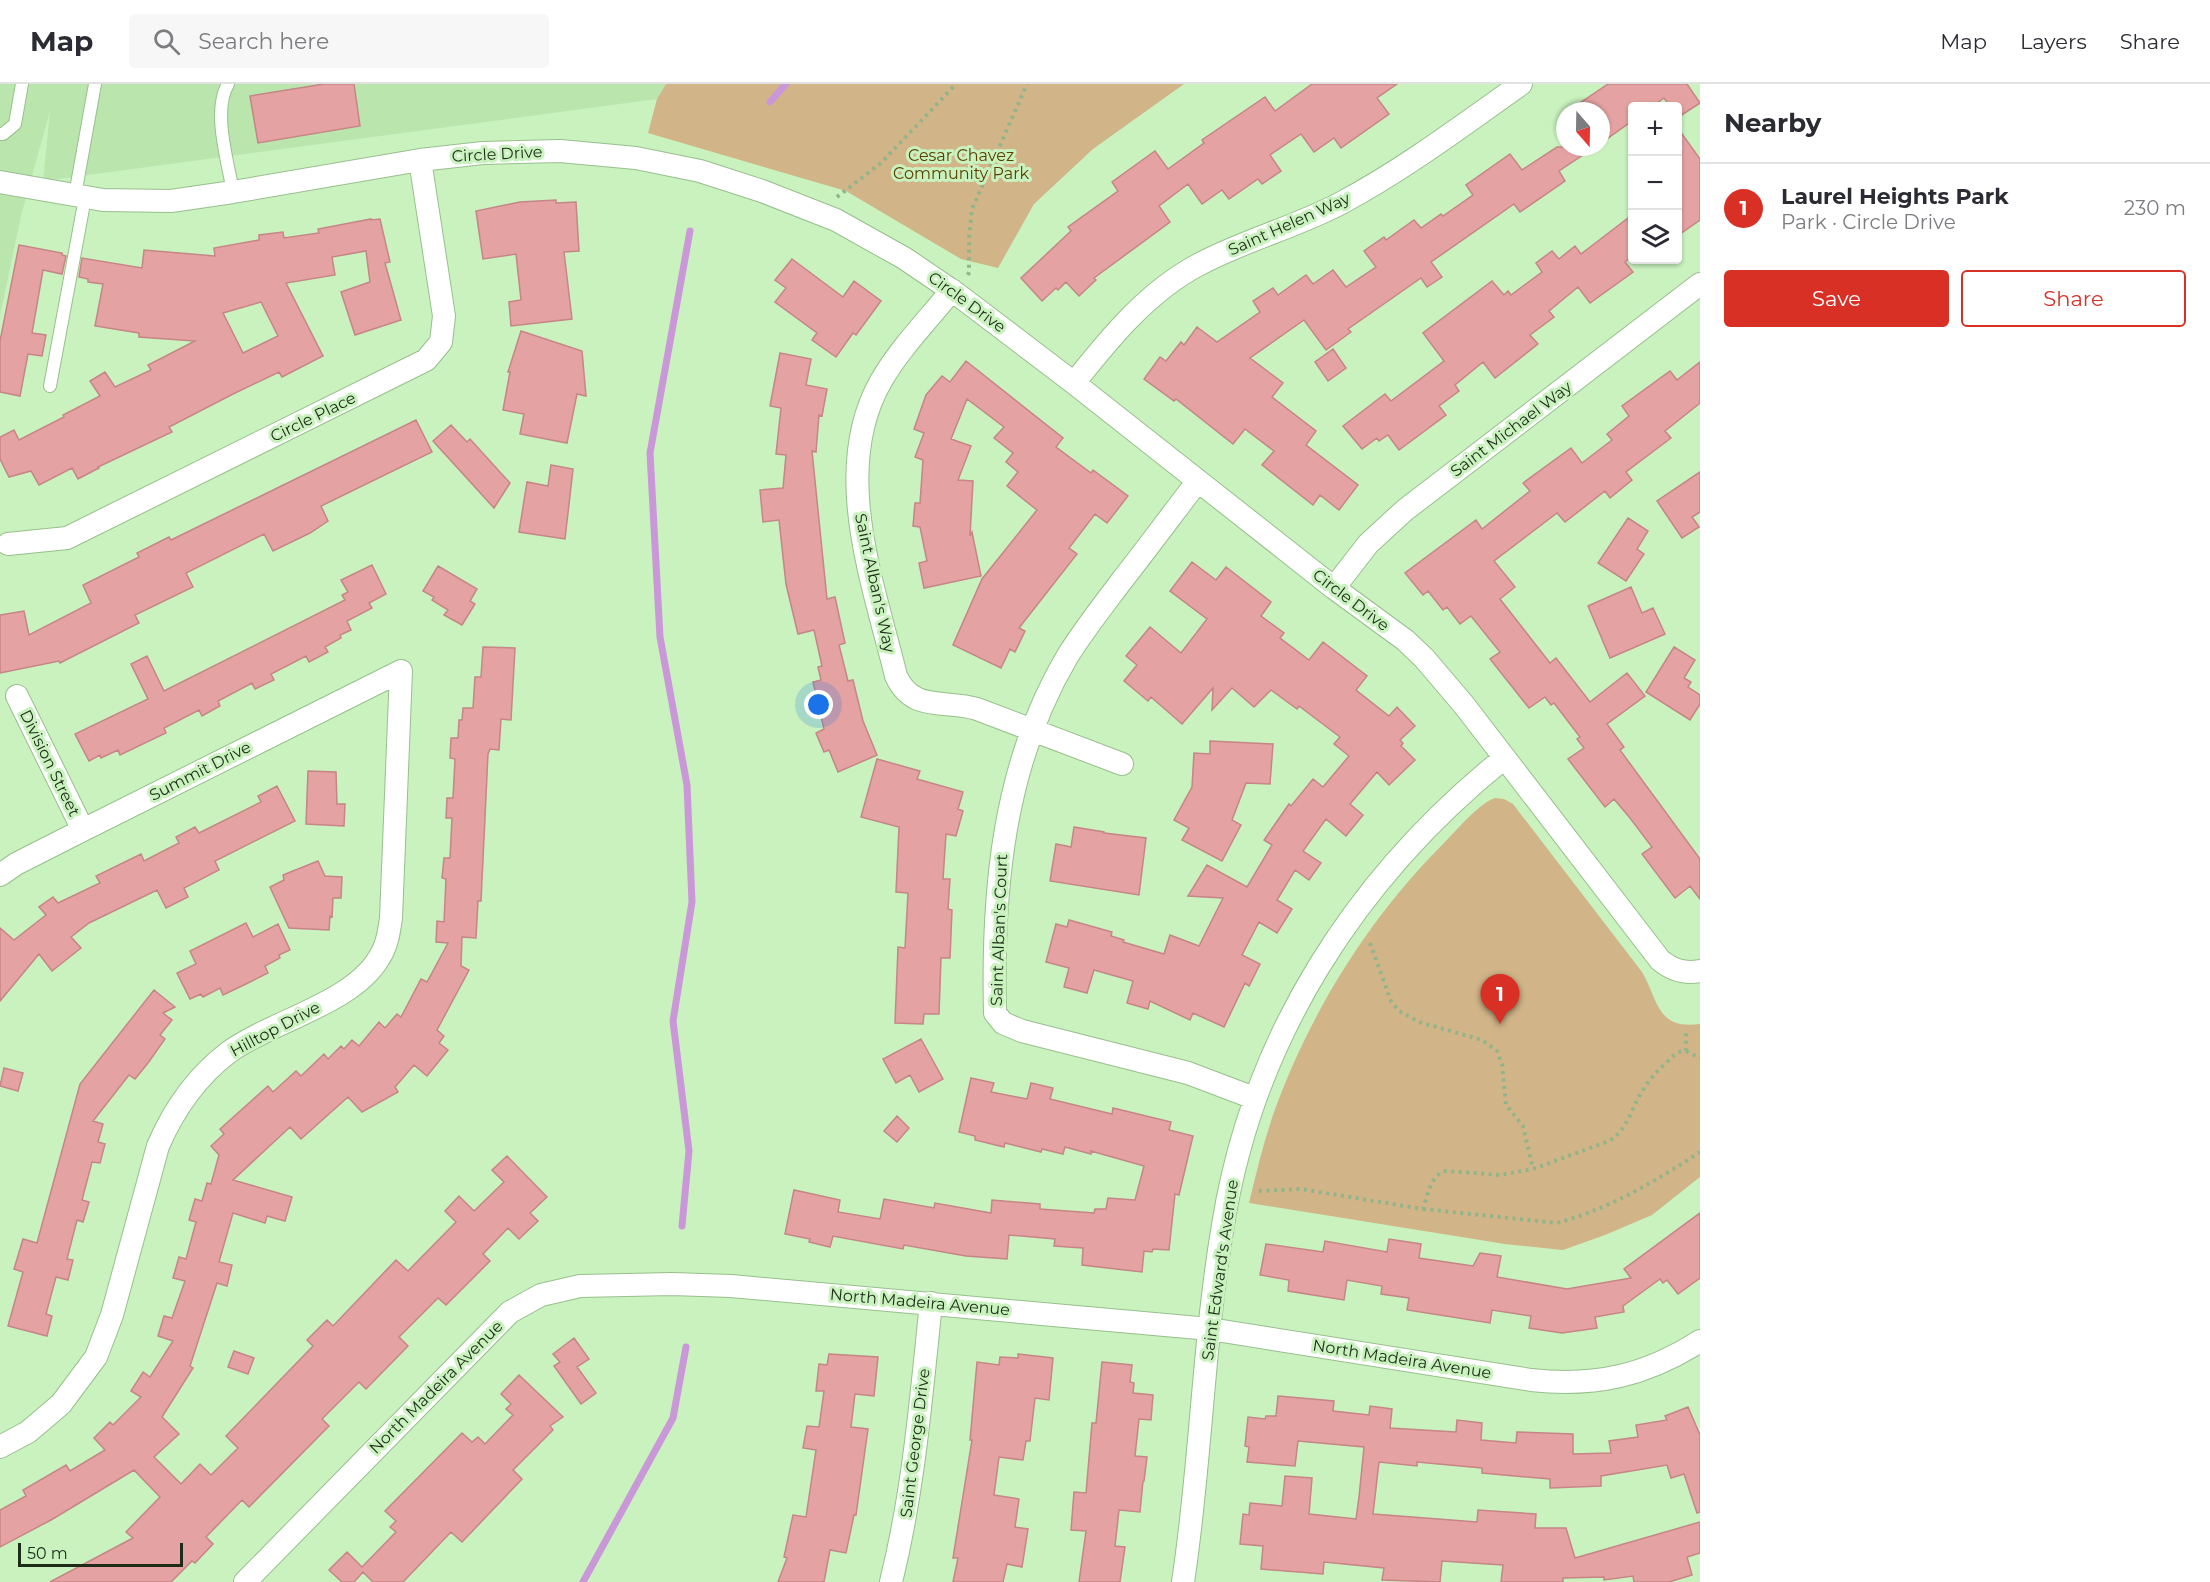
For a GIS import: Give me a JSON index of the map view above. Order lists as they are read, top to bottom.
{
  "streets": {
    "street": [
      "Circle Drive",
      "Saint Helen Way",
      "Circle Place",
      "Saint Michael Way",
      "Saint Alban's Way",
      "Division Street",
      "Summit Drive",
      "Saint Alban's Court",
      "Hilltop Drive",
      "Saint Edward's Avenue",
      "North Madeira Avenue",
      "Saint George Drive"
    ]
  },
  "crossings": [
    ["Circle Drive", "Saint Helen Way"],
    ["Circle Drive", "Circle Place"],
    ["Circle Drive", "Saint Michael Way"],
    ["Circle Drive", "Saint Alban's Way"],
    ["Circle Drive", "Saint Alban's Court"],
    ["Circle Drive", "Saint Edward's Avenue"],
    ["Saint Alban's Way", "Saint Alban's Court"],
    ["Division Street", "Summit Drive"],
    ["Summit Drive", "Hilltop Drive"],
    ["Saint Alban's Court", "Saint Edward's Avenue"],
    ["Saint Edward's Avenue", "North Madeira Avenue"],
    ["North Madeira Avenue", "Saint George Drive"]
  ],
  "parks": ["Cesar Chavez Community Park"],
  "scale_bar": "50 m",
  "north": "bottom",
  "page": {
    "header": "Map",
    "search": "Search here",
    "nav": ["Map", "Layers", "Share"],
    "heading": "Nearby",
    "map_buttons": ["+", "−"],
    "list": [
      {
        "mark": "1",
        "name": "Laurel Heights Park",
        "note": "Park · Circle Drive",
        "value": "230 m"
      }
    ],
    "buttons": ["Save", "Share"],
    "pins": "1",
    "scale": "50 m"
  }
}
